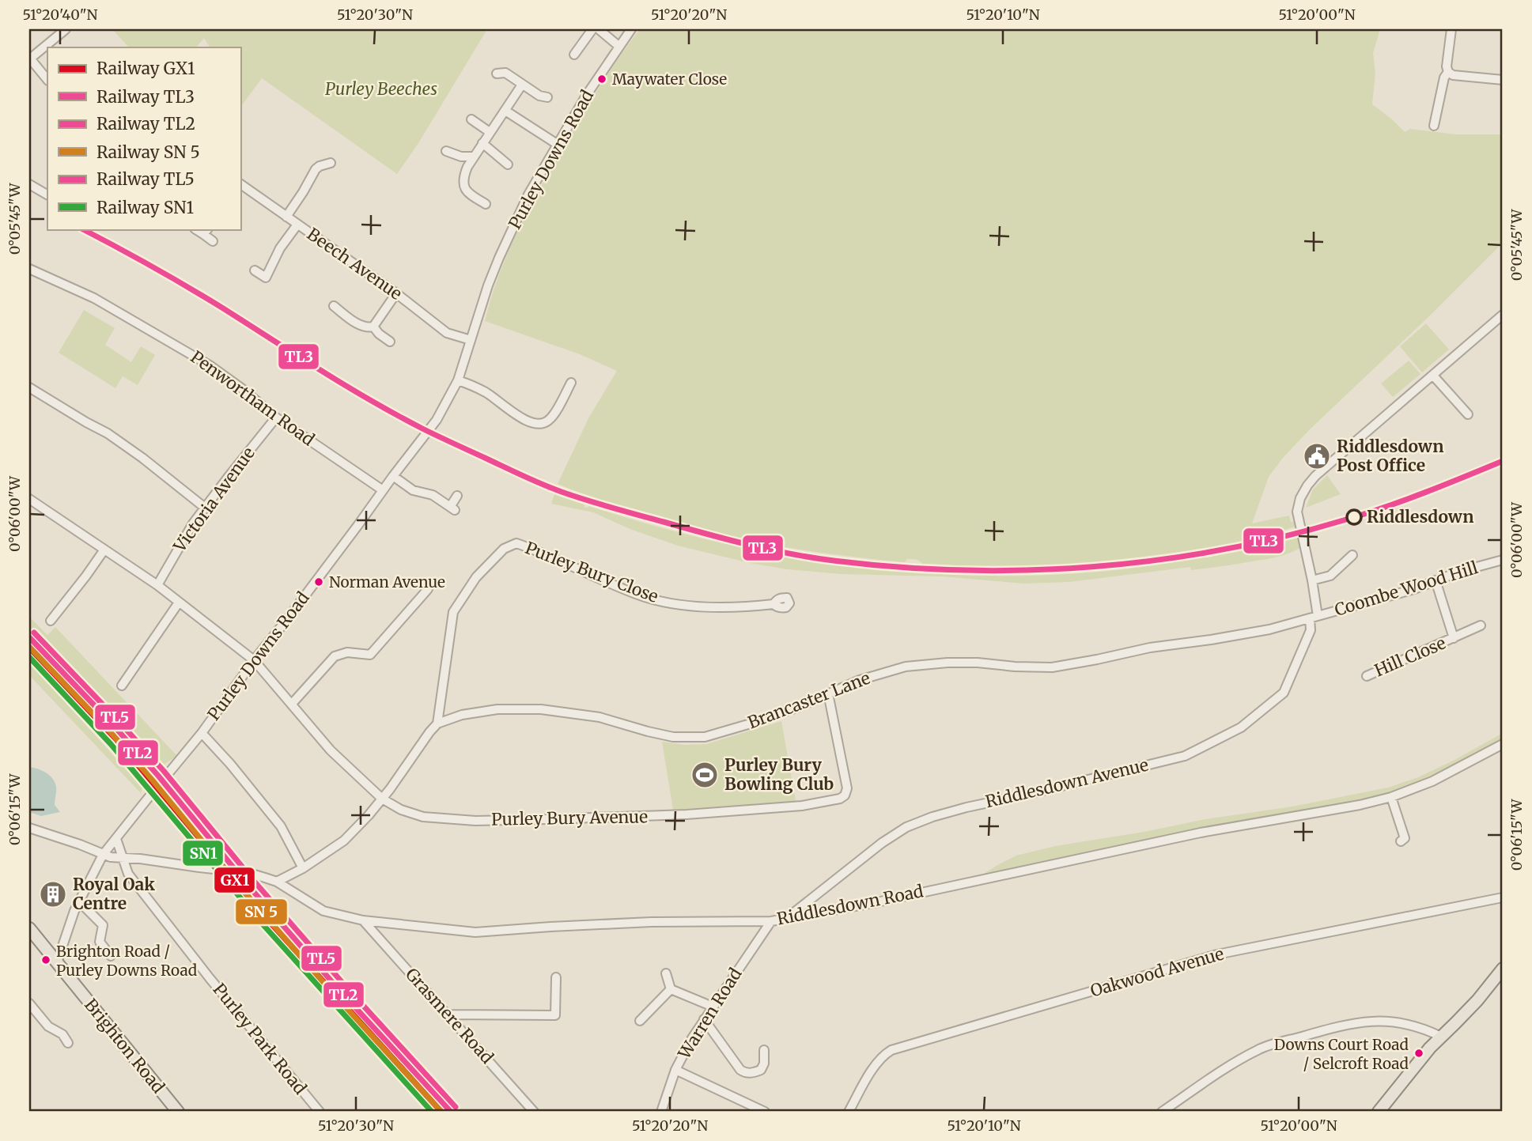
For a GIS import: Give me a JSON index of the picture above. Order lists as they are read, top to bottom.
{
  "streets": {
    "main road": ["Brighton Road"],
    "street": [
      "Purley Downs Road",
      "Beech Avenue",
      "Penwortham Road",
      "Victoria Avenue",
      "Purley Bury Close",
      "Coombe Wood Hill",
      "Hill Close",
      "Brancaster Lane",
      "Riddlesdown Avenue",
      "Purley Bury Avenue",
      "Riddlesdown Road",
      "Oakwood Avenue",
      "Warren Road",
      "Grasmere Road",
      "Purley Park Road"
    ]
  },
  "crossings": [
    ["Purley Downs Road", "Beech Avenue"],
    ["Purley Downs Road", "Penwortham Road"],
    ["Purley Downs Road", "Purley Bury Avenue"],
    ["Purley Downs Road", "Riddlesdown Road"],
    ["Purley Downs Road", "Brighton Road"],
    ["Penwortham Road", "Victoria Avenue"],
    ["Purley Bury Close", "Brancaster Lane"],
    ["Coombe Wood Hill", "Hill Close"],
    ["Coombe Wood Hill", "Brancaster Lane"],
    ["Coombe Wood Hill", "Riddlesdown Avenue"],
    ["Brancaster Lane", "Riddlesdown Avenue"],
    ["Brancaster Lane", "Purley Bury Avenue"],
    ["Riddlesdown Avenue", "Riddlesdown Road"],
    ["Riddlesdown Road", "Warren Road"],
    ["Riddlesdown Road", "Grasmere Road"],
    ["Riddlesdown Road", "Purley Park Road"]
  ],
  "parks": ["Purley Beeches"],
  "places": {
    "other": [
      "Maywater Close",
      "Riddlesdown",
      "Norman Avenue",
      "Brighton Road / Purley Downs Road",
      "Downs Court Road / Selcroft Road"
    ],
    "public building": ["Riddlesdown Post Office"],
    "sports": ["Purley Bury Bowling Club"],
    "building": ["Royal Oak Centre"]
  },
  "lines": [
    "rail line TL3",
    "rail line TL5",
    "rail line TL2",
    "rail line GX1",
    "rail line SN1"
  ],
  "legend": [
    "Railway GX1",
    "Railway TL3",
    "Railway TL2",
    "Railway SN 5",
    "Railway TL5",
    "Railway SN1"
  ],
  "coordinates": [
    "51°20'40\"N",
    "51°20'30\"N",
    "51°20'20\"N",
    "51°20'10\"N",
    "51°20'00\"N",
    "0°05'45\"W",
    "0°06'00\"W",
    "0°06'15\"W"
  ]
}
